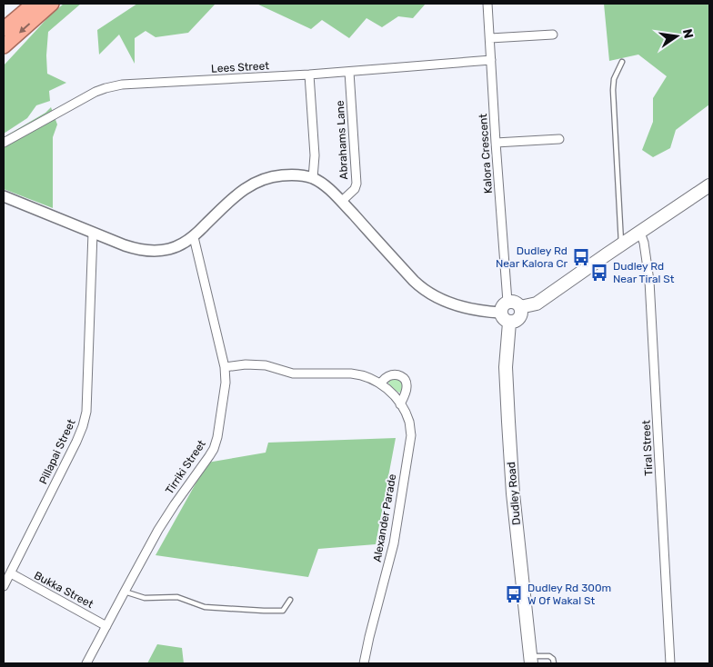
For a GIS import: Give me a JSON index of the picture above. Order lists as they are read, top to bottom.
{
  "streets": {
    "main road": ["Dudley Road"],
    "street": [
      "Lees Street",
      "Abrahams Lane",
      "Kalora Crescent",
      "Tiral Street",
      "Pillapai Street",
      "Tirriki Street",
      "Alexander Parade",
      "Bukka Street"
    ]
  },
  "crossings": [
    ["Lees Street", "Abrahams Lane"],
    ["Lees Street", "Kalora Crescent"],
    ["Kalora Crescent", "Dudley Road"],
    ["Pillapai Street", "Bukka Street"],
    ["Tirriki Street", "Alexander Parade"],
    ["Tirriki Street", "Bukka Street"]
  ],
  "places": {
    "bus stop": ["Dudley Rd Near Kalora Cr", "Dudley Rd Near Tiral St", "Dudley Rd 300m W Of Wakal St"]
  },
  "north": "right"
}
